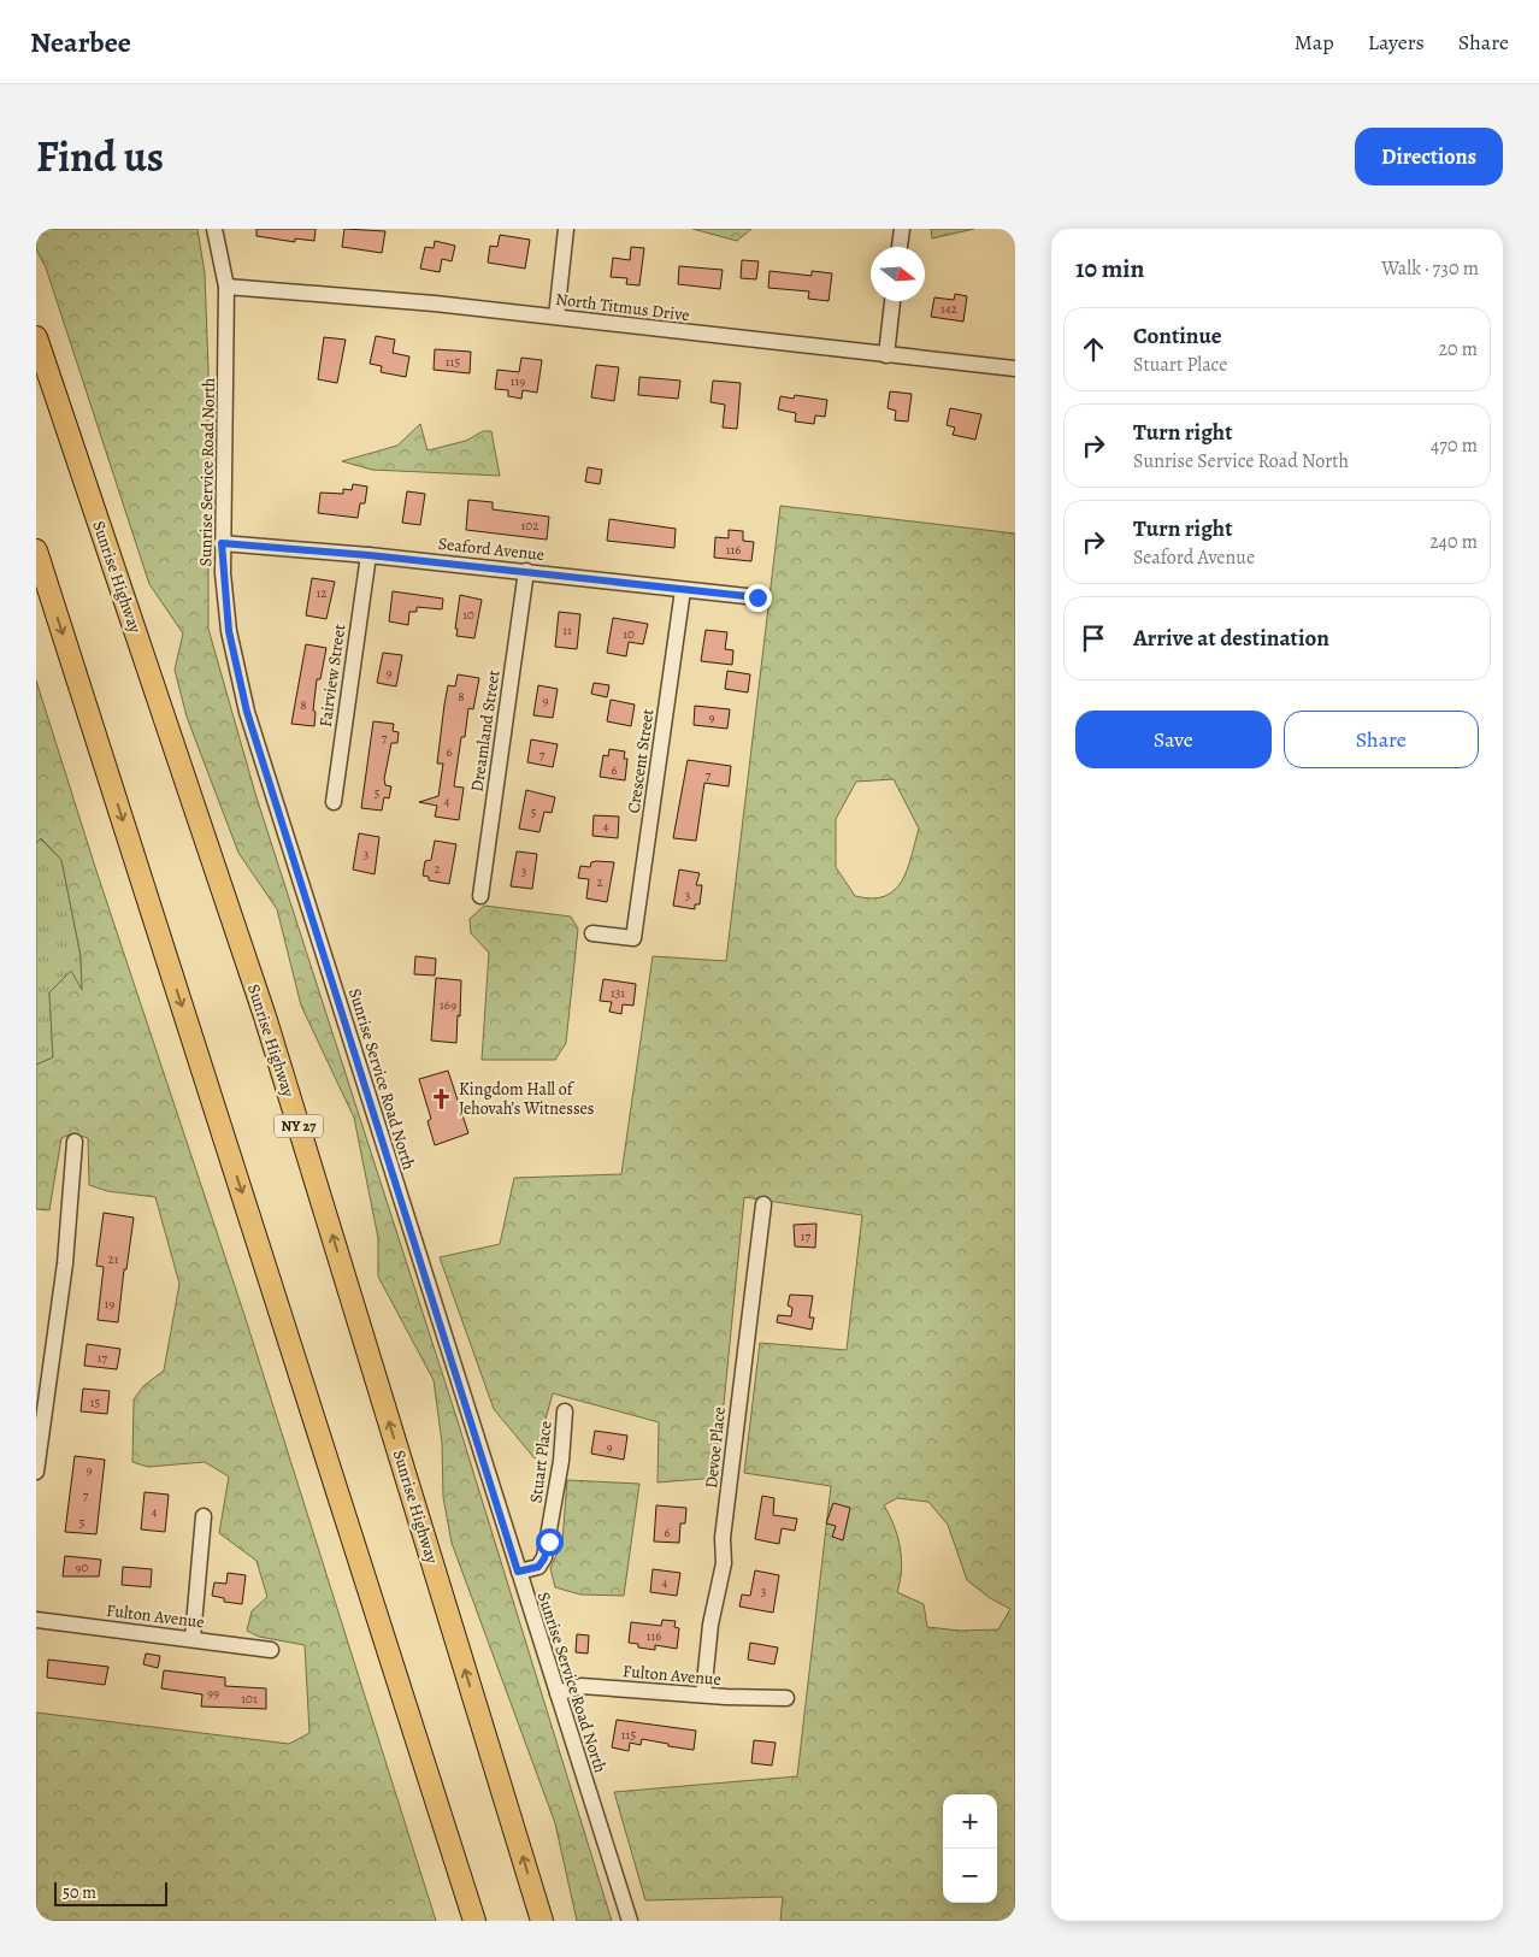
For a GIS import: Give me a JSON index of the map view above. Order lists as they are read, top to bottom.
{
  "streets": {
    "highway": ["Sunrise Highway", "NY 27"],
    "street": [
      "North Titmus Drive",
      "Sunrise Service Road North",
      "Seaford Avenue",
      "Fairview Street",
      "Dreamland Street",
      "Crescent Street",
      "Devoe Place",
      "Stuart Place",
      "Fulton Avenue"
    ]
  },
  "crossings": [
    ["North Titmus Drive", "Sunrise Service Road North"],
    ["Sunrise Service Road North", "Seaford Avenue"],
    ["Sunrise Service Road North", "Stuart Place"],
    ["Sunrise Service Road North", "Fulton Avenue"],
    ["Seaford Avenue", "Fairview Street"],
    ["Seaford Avenue", "Dreamland Street"],
    ["Seaford Avenue", "Crescent Street"],
    ["Devoe Place", "Fulton Avenue"]
  ],
  "places": {
    "church": ["Kingdom Hall of Jehovah’s Witnesses"]
  },
  "house_numbers": [
    "142",
    "115",
    "119",
    "102",
    "116",
    "12",
    "10",
    "11",
    "10",
    "9",
    "8",
    "9",
    "8",
    "9",
    "7",
    "6",
    "7",
    "6",
    "7",
    "5",
    "4",
    "5",
    "4",
    "3",
    "2",
    "3",
    "2",
    "3",
    "131",
    "169",
    "17",
    "21",
    "19",
    "17",
    "15",
    "9",
    "9",
    "7",
    "4",
    "5",
    "6",
    "90",
    "4",
    "3",
    "116",
    "99",
    "101",
    "115"
  ],
  "scale_bar": "50 m",
  "north": "right",
  "page": {
    "header": "Nearbee",
    "nav": ["Map", "Layers", "Share"],
    "title": "Find us",
    "buttons": [
      "Directions",
      ["Save", "Share"]
    ],
    "heading": ["10 min", "Walk · 730 m"],
    "list": [
      ["Continue", "Stuart Place", "20 m"],
      ["Turn right", "Sunrise Service Road North", "470 m"],
      ["Turn right", "Seaford Avenue", "240 m"],
      "Arrive at destination"
    ],
    "map_buttons": ["+", "−"],
    "scale": "50 m"
  }
}
